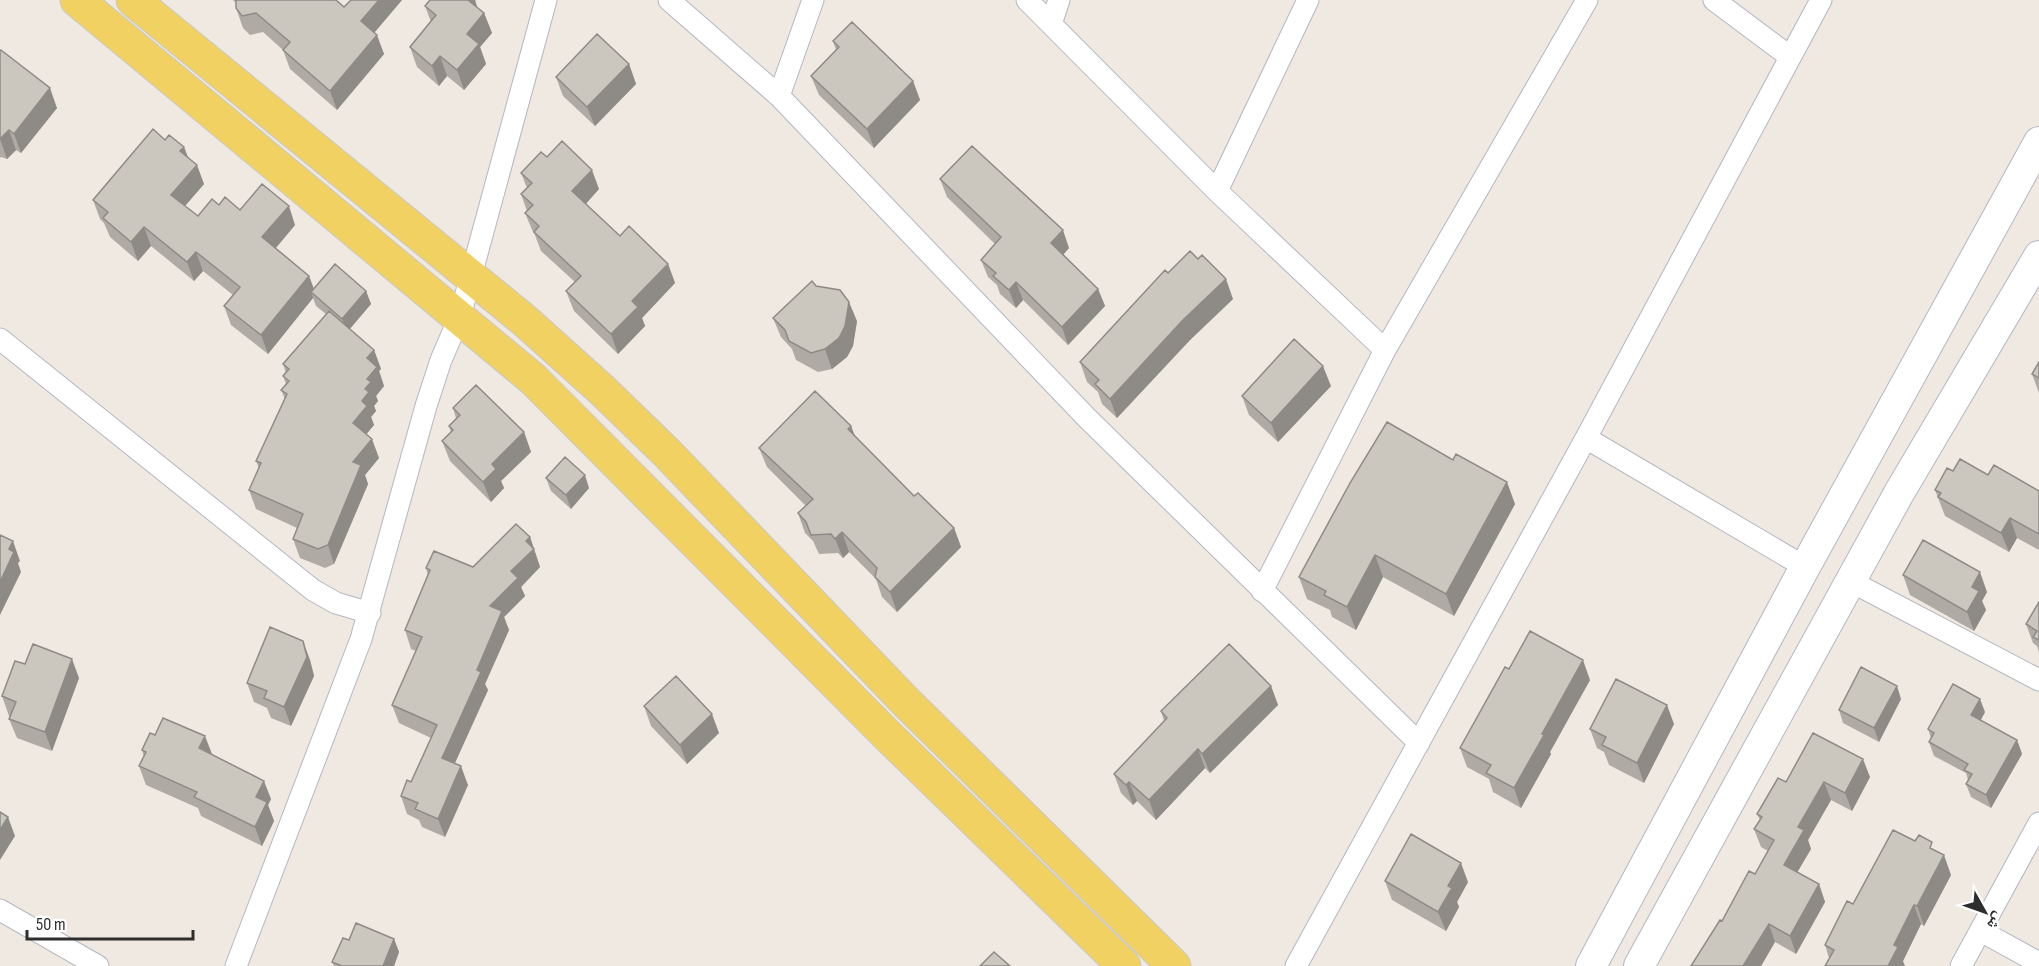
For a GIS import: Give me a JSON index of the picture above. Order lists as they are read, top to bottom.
{
  "scale_bar": "50 m",
  "north": "bottom right"
}
